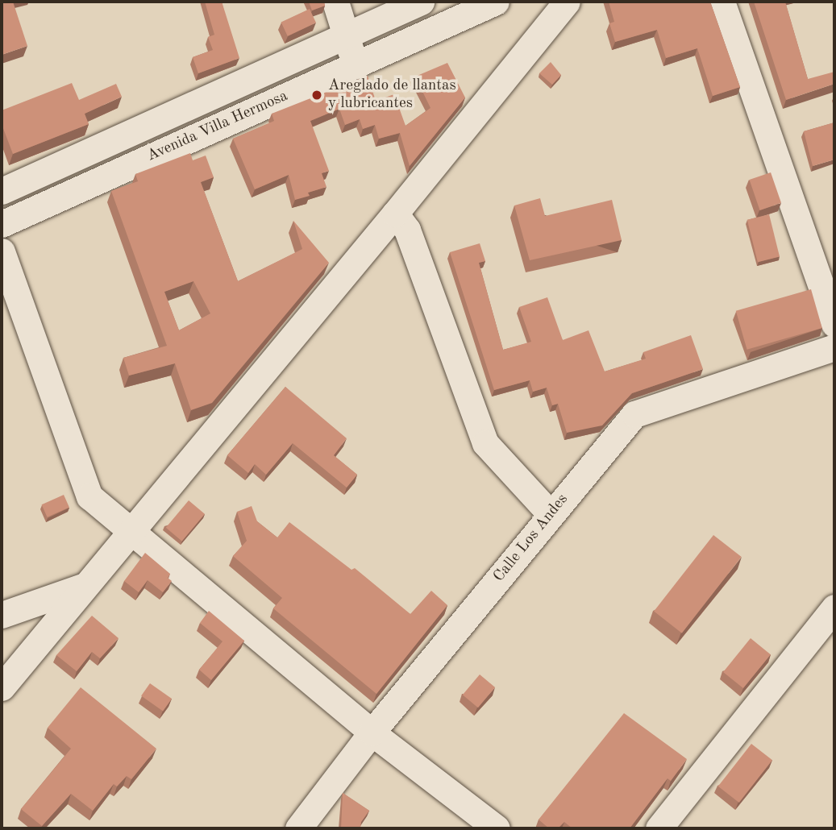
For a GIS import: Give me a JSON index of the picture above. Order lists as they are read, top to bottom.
{
  "streets": {
    "street": ["Avenida Villa Hermosa", "Calle Los Andes"]
  },
  "places": ["Areglado de llantas y lubricantes"]
}
